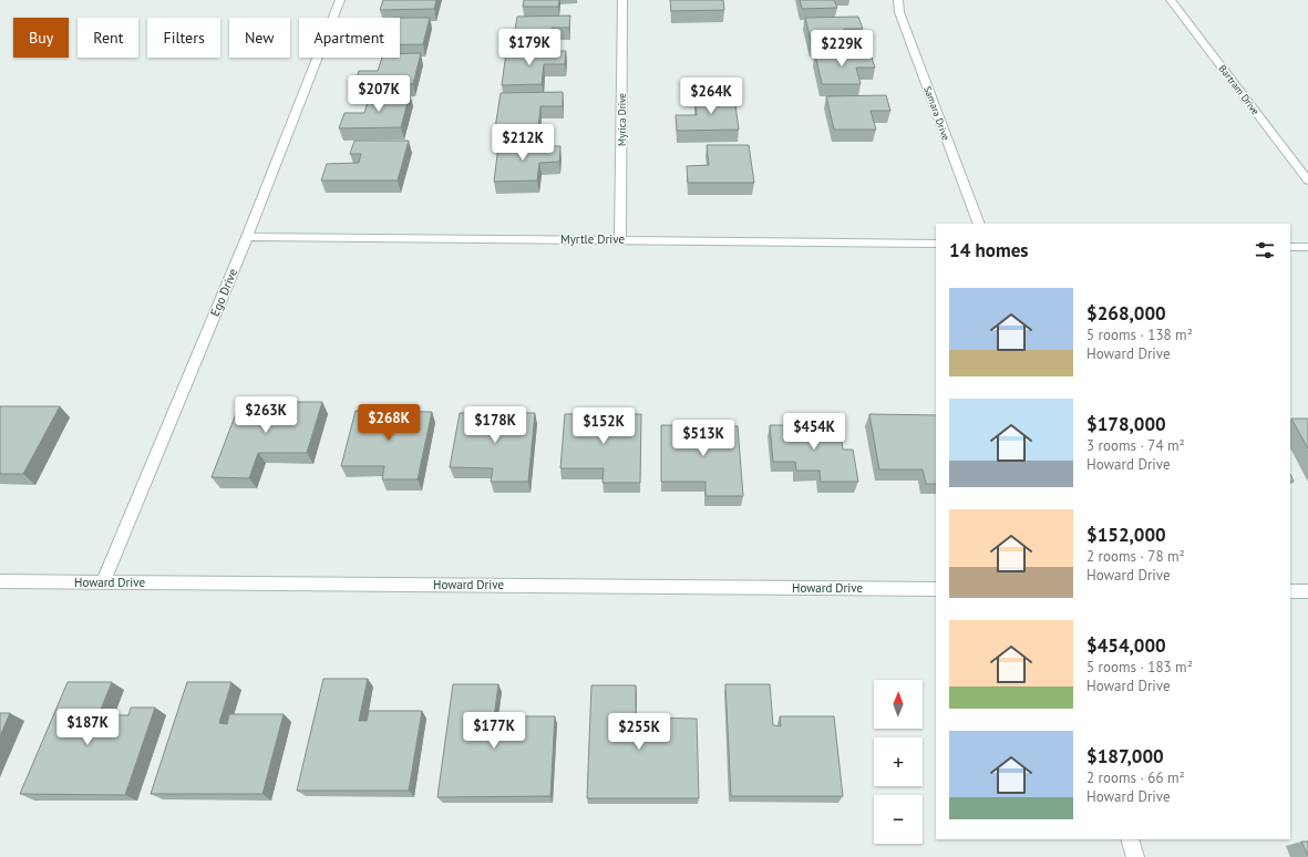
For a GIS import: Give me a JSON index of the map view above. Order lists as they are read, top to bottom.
{
  "streets": {
    "street": [
      "Bartram Drive",
      "Samara Drive",
      "Myrica Drive",
      "Myrtle Drive",
      "Ego Drive",
      "Howard Drive"
    ]
  },
  "crossings": [
    ["Myrica Drive", "Myrtle Drive"],
    ["Myrtle Drive", "Ego Drive"],
    ["Ego Drive", "Howard Drive"]
  ],
  "north": "top",
  "page": {
    "chip": [
      "Buy",
      "Rent",
      "Filters",
      "New",
      "Apartment"
    ],
    "price": [
      "$179K",
      "$229K",
      "$207K",
      "$264K",
      "$212K",
      "$263K",
      "$268K",
      "$178K",
      "$152K",
      "$454K",
      "$513K",
      "$187K",
      "$177K",
      "$255K"
    ],
    "heading": "14 homes",
    "list": [
      {
        "name": "$268,000",
        "note": "5 rooms · 138 m² · Howard Drive"
      },
      {
        "name": "$178,000",
        "note": "3 rooms · 74 m² · Howard Drive"
      },
      {
        "name": "$152,000",
        "note": "2 rooms · 78 m² · Howard Drive"
      },
      {
        "name": "$454,000",
        "note": "5 rooms · 183 m² · Howard Drive"
      },
      {
        "name": "$187,000",
        "note": "2 rooms · 66 m² · Howard Drive"
      }
    ],
    "map_buttons": ["+", "−"]
  }
}
